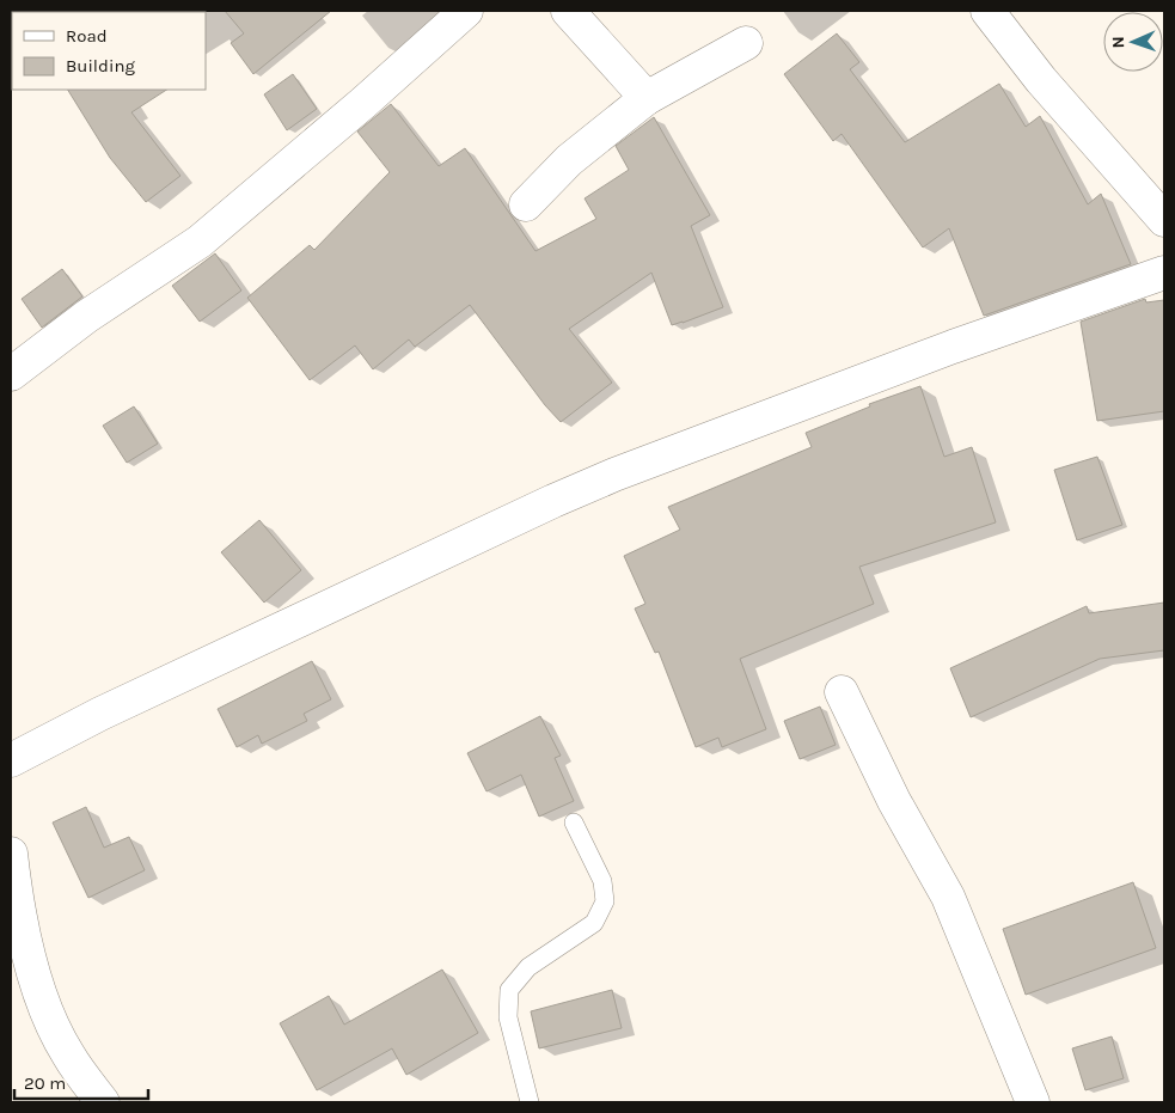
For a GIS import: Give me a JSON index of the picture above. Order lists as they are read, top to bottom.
{
  "legend": ["Road", "Building"],
  "scale_bar": "20 m",
  "north": "left"
}
